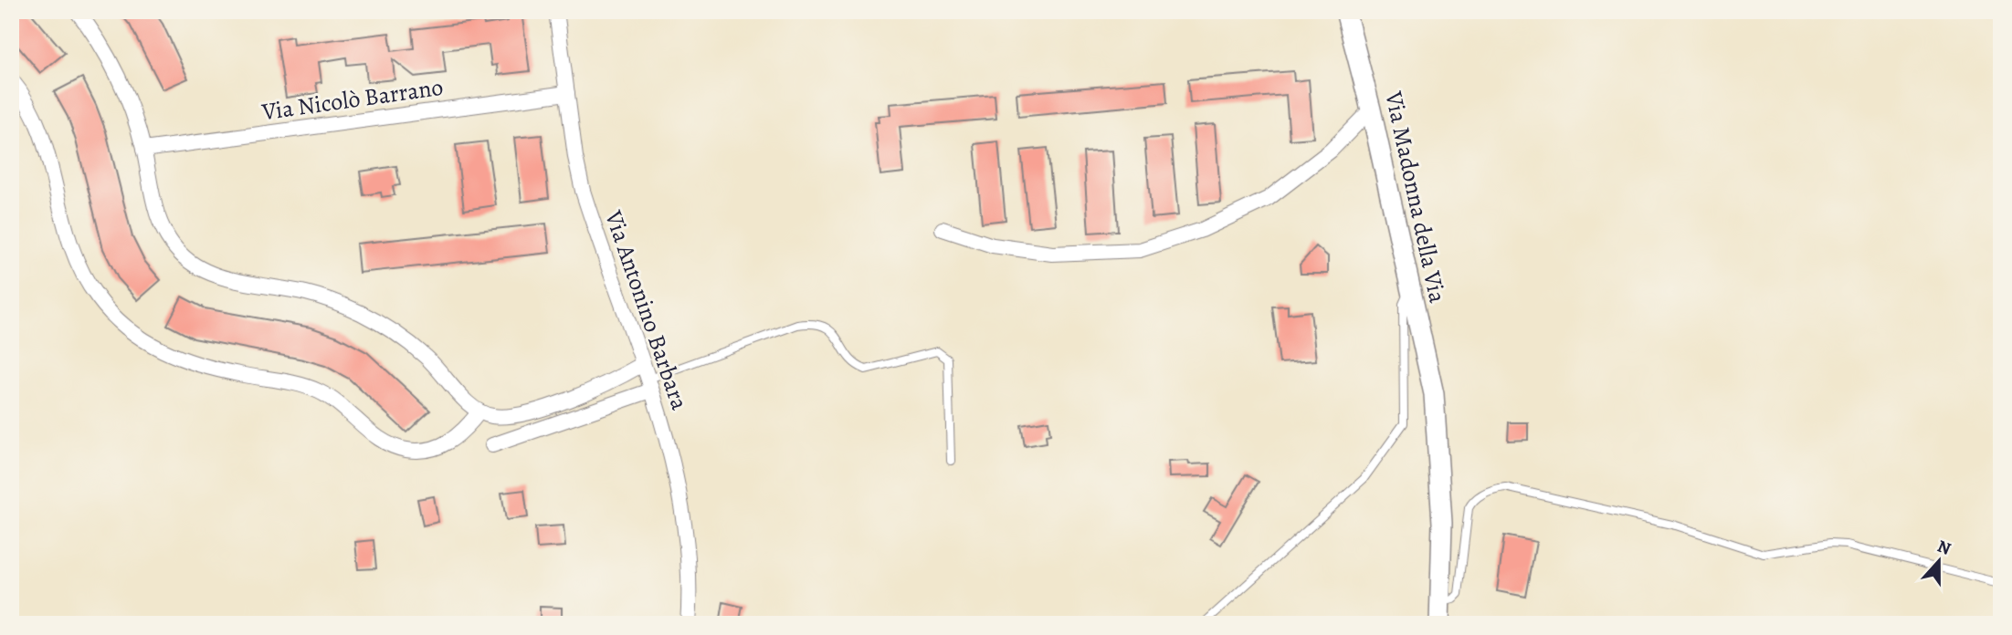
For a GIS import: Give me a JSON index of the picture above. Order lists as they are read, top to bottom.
{
  "streets": {
    "street": ["Via Nicolò Barrano", "Via Madonna della Via", "Via Antonino Barbara"]
  },
  "crossings": [
    ["Via Nicolò Barrano", "Via Antonino Barbara"]
  ],
  "north": "top"
}
